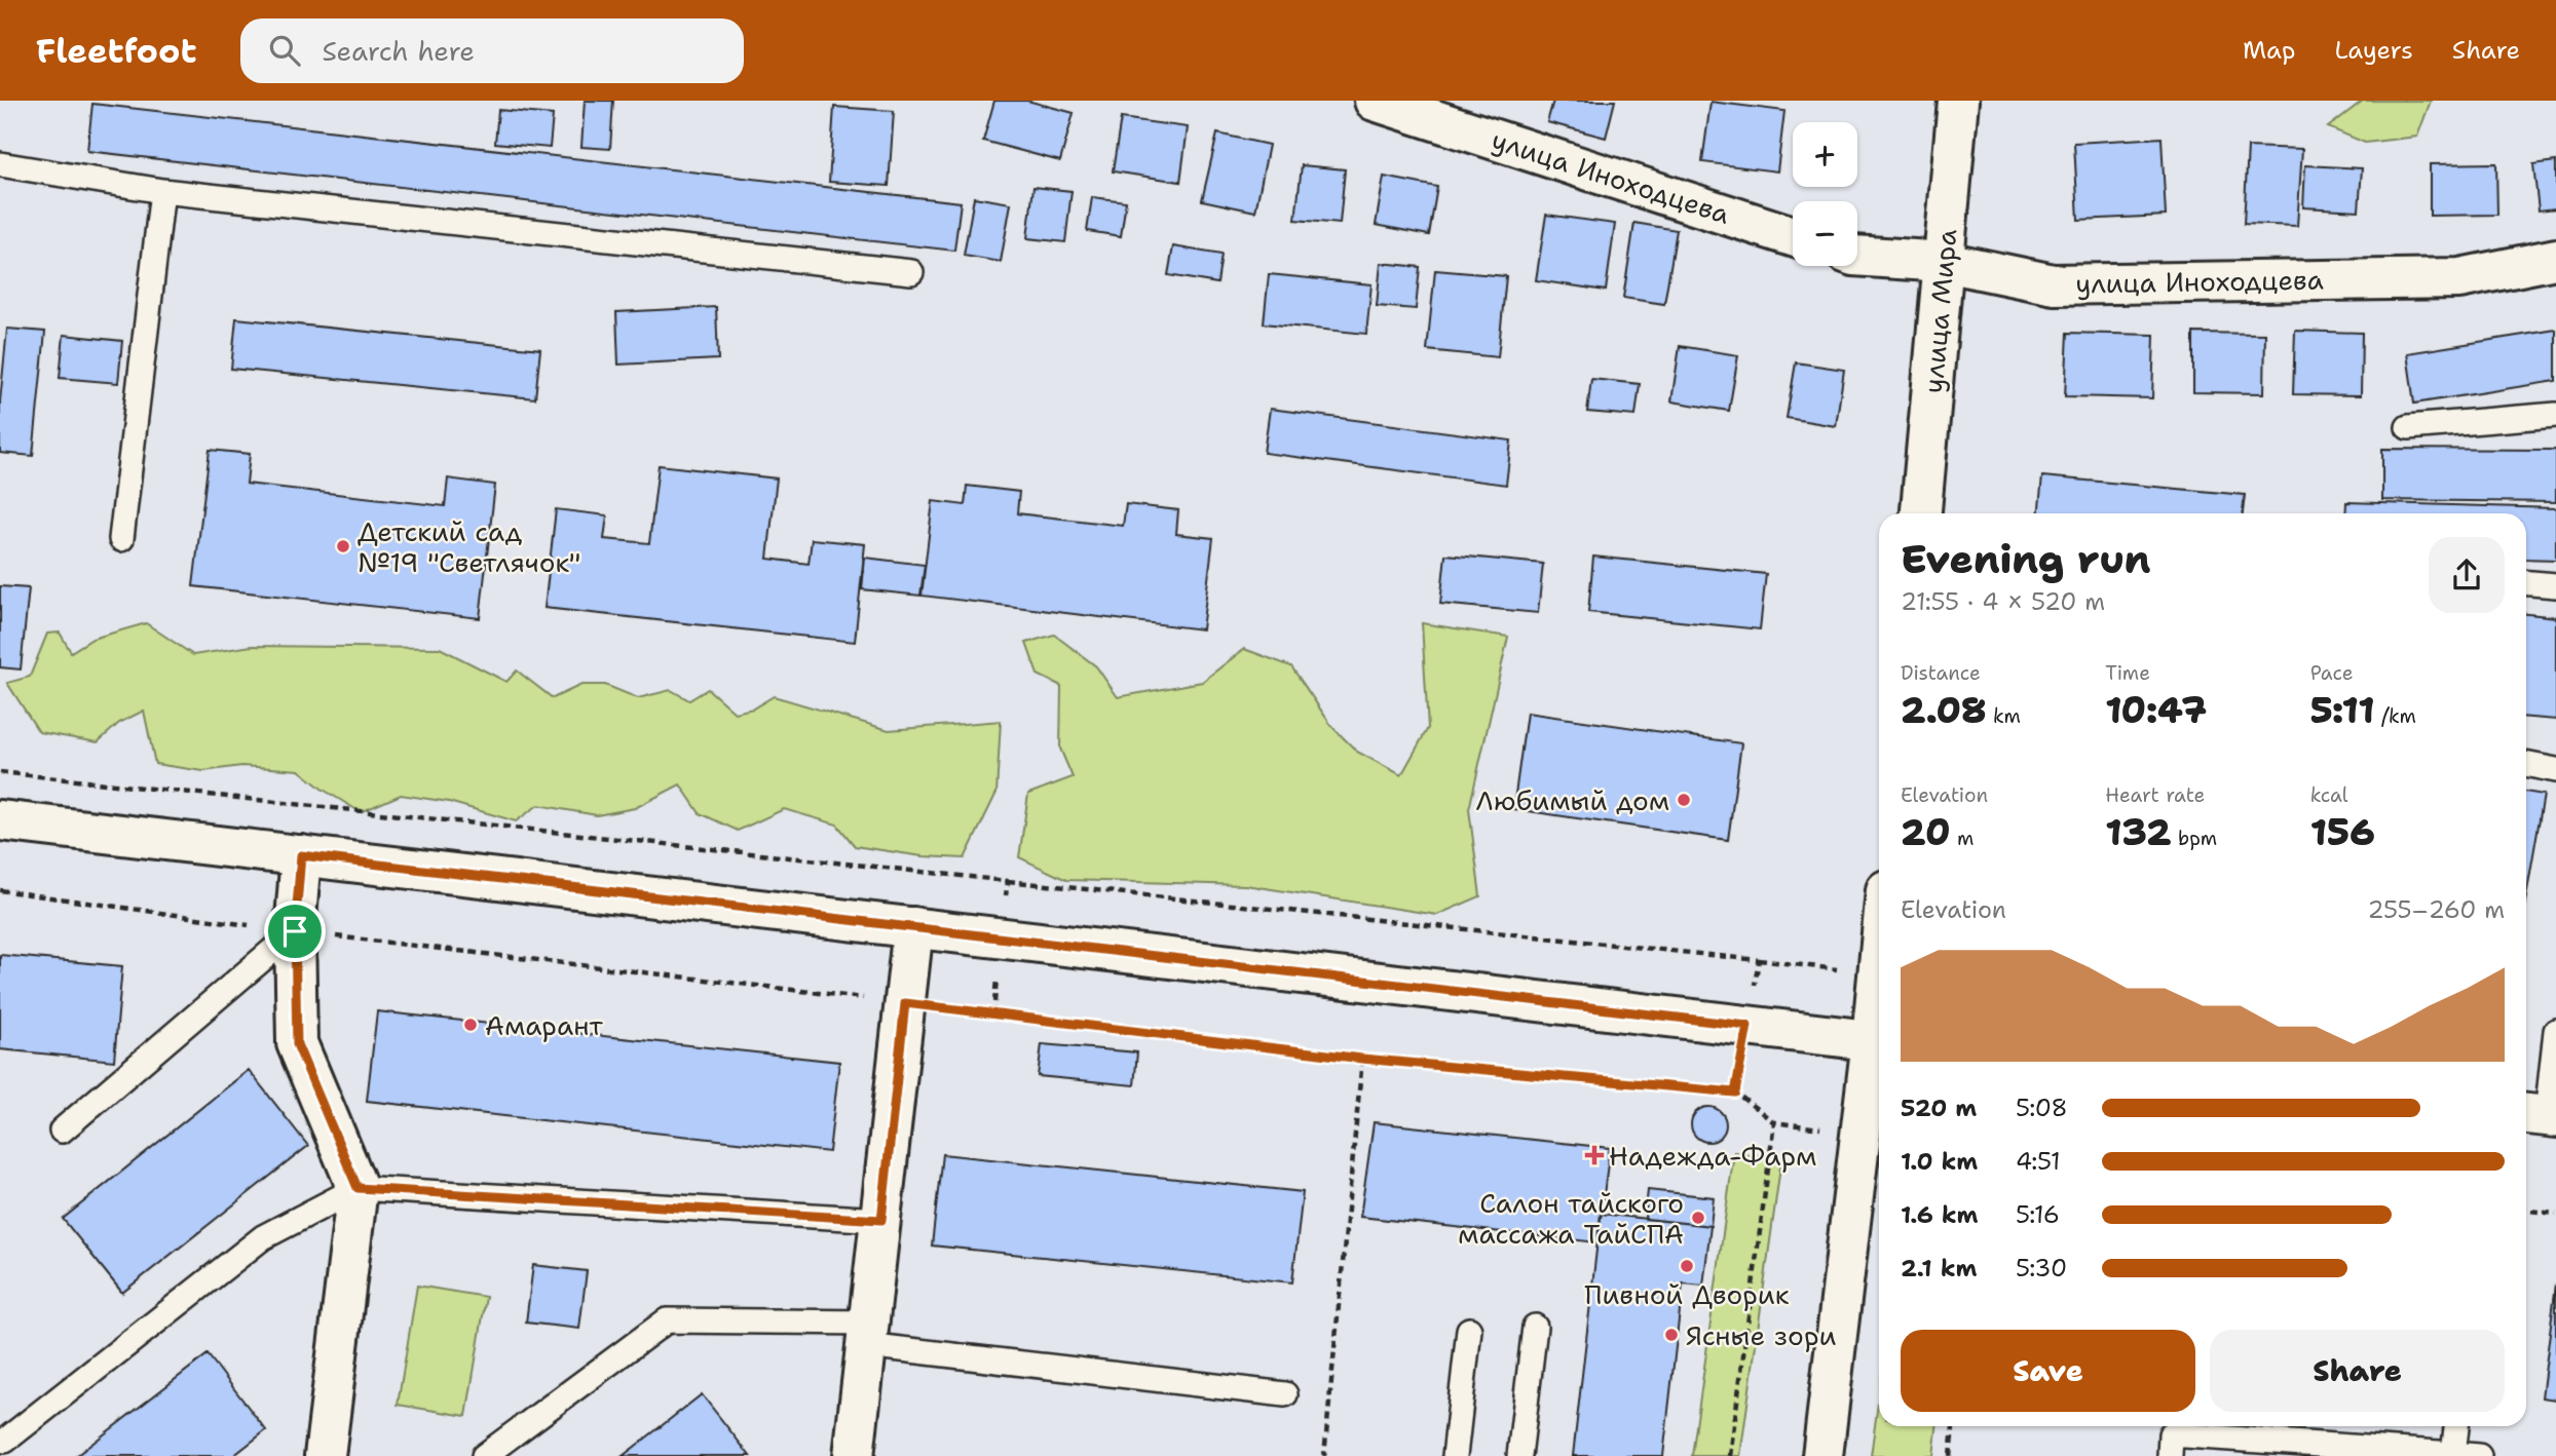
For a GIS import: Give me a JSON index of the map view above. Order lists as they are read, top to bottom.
{
  "streets": {
    "street": ["улица Иноходцева", "улица Мира"]
  },
  "crossings": [
    ["улица Иноходцева", "улица Мира"]
  ],
  "places": {
    "other": [
      "Детский сад №19 \"Светлячок\"",
      "Любимый дом",
      "Амарант",
      "Салон тайского массажа ТайСПА",
      "Пивной Дворик",
      "Ясные зори"
    ],
    "health": ["Надежда-Фарм"]
  },
  "page": {
    "header": "Fleetfoot",
    "search": "Search here",
    "nav": ["Map", "Layers", "Share"],
    "map_buttons": ["+", "−"],
    "heading": ["Evening run", "21:55 · 4 × 520 m"],
    "stats": [
      ["Distance", "2.08 km"],
      ["Time", "10:47"],
      ["Pace", "5:11 /km"],
      ["Elevation", "20 m"],
      ["Heart rate", "132 bpm"],
      ["kcal", "156"]
    ],
    "chart": ["Elevation", "255–260 m"],
    "list": [
      {
        "name": "520 m",
        "note": "5:08"
      },
      {
        "name": "1.0 km",
        "note": "4:51"
      },
      {
        "name": "1.6 km",
        "note": "5:16"
      },
      {
        "name": "2.1 km",
        "note": "5:30"
      }
    ],
    "buttons": ["Save", "Share"]
  }
}
